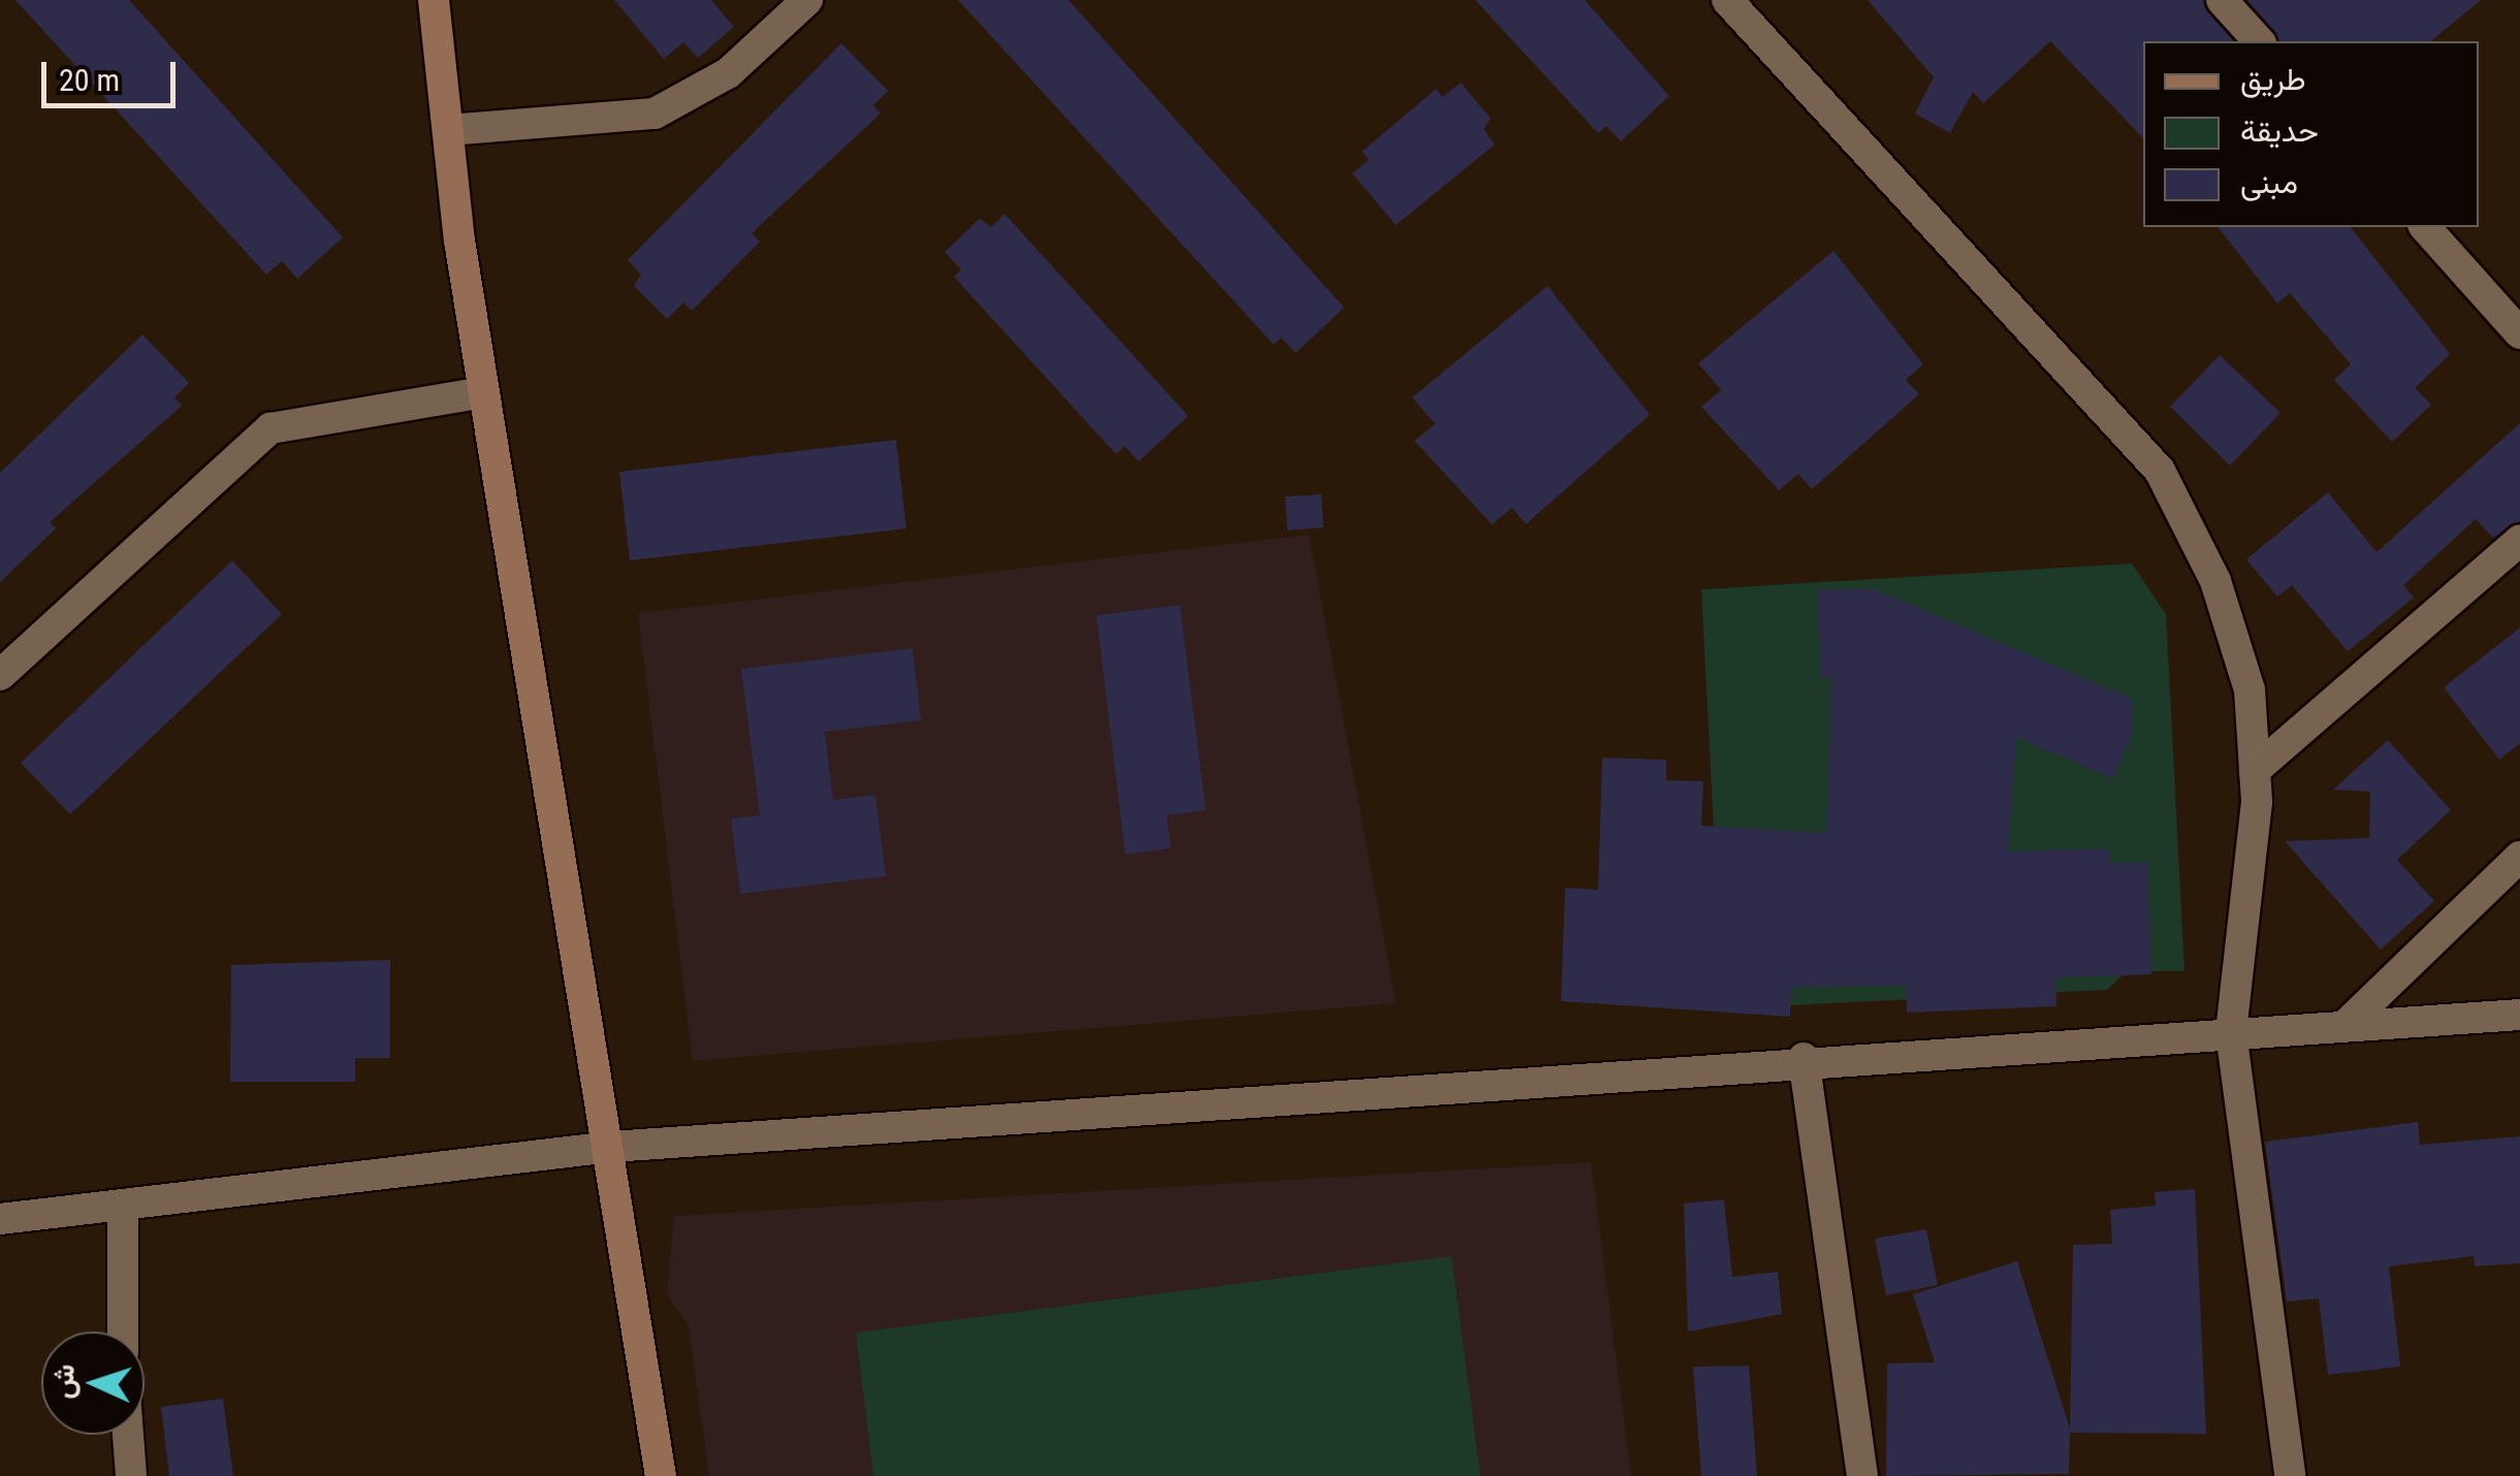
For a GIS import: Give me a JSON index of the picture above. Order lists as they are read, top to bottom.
{
  "legend": ["طريق", "حديقة", "مبنى"],
  "scale_bar": "20 m",
  "north": "left"
}
